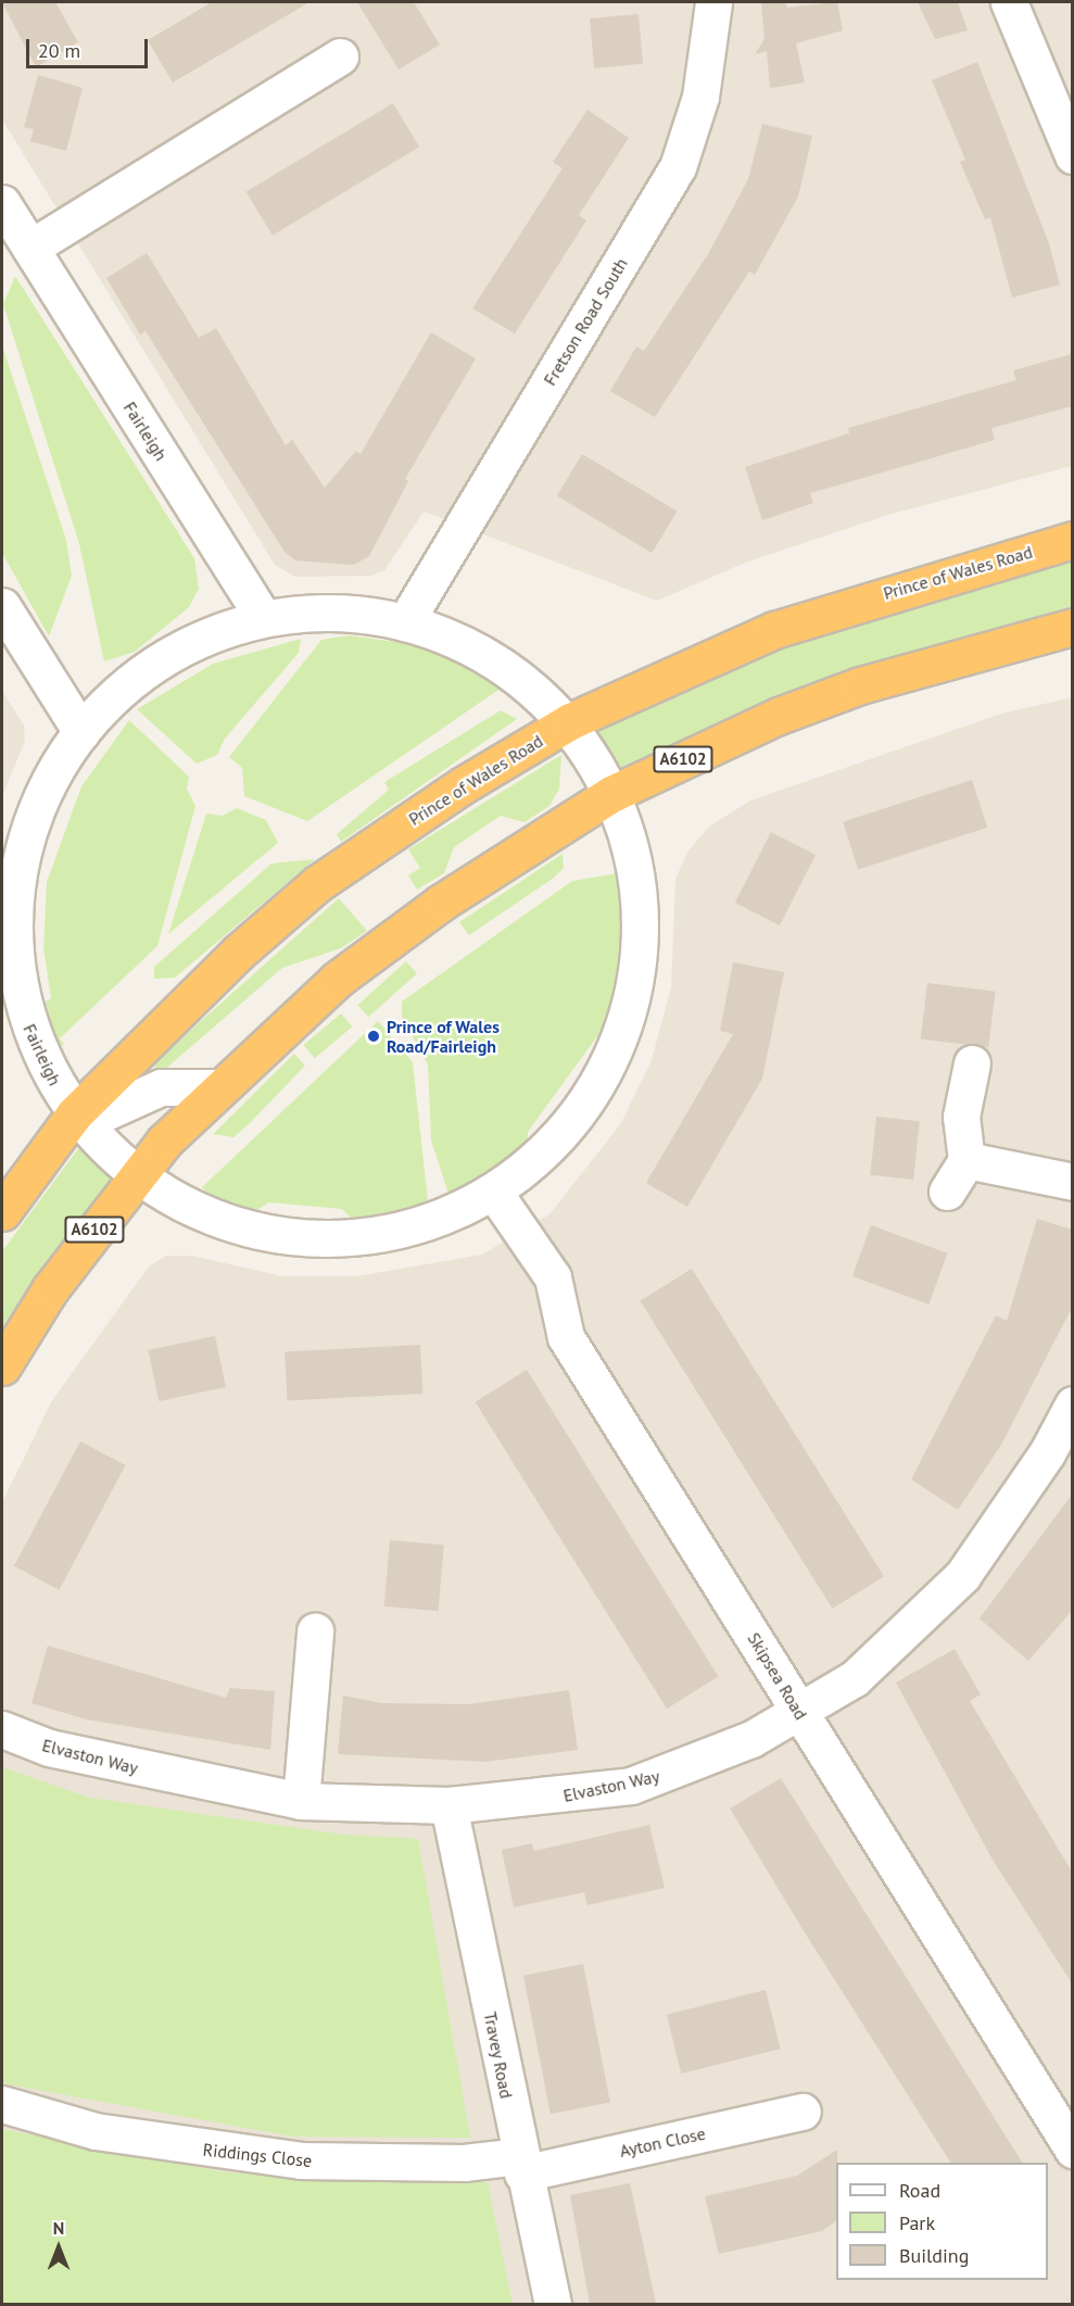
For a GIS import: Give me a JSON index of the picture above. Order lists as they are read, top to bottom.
{
  "streets": {
    "highway": ["Prince of Wales Road", "A6102"],
    "street": [
      "Fretson Road South",
      "Fairleigh",
      "Skipsea Road",
      "Elvaston Way",
      "Travey Road",
      "Ayton Close",
      "Riddings Close"
    ]
  },
  "crossings": [
    ["Fretson Road South", "Fairleigh"],
    ["Fairleigh", "Prince of Wales Road"],
    ["Skipsea Road", "Elvaston Way"],
    ["Elvaston Way", "Travey Road"],
    ["Travey Road", "Ayton Close"],
    ["Travey Road", "Riddings Close"],
    ["Ayton Close", "Riddings Close"]
  ],
  "places": ["Prince of Wales Road/Fairleigh"],
  "legend": ["Road", "Park", "Building"],
  "scale_bar": "20 m",
  "north": "top"
}
